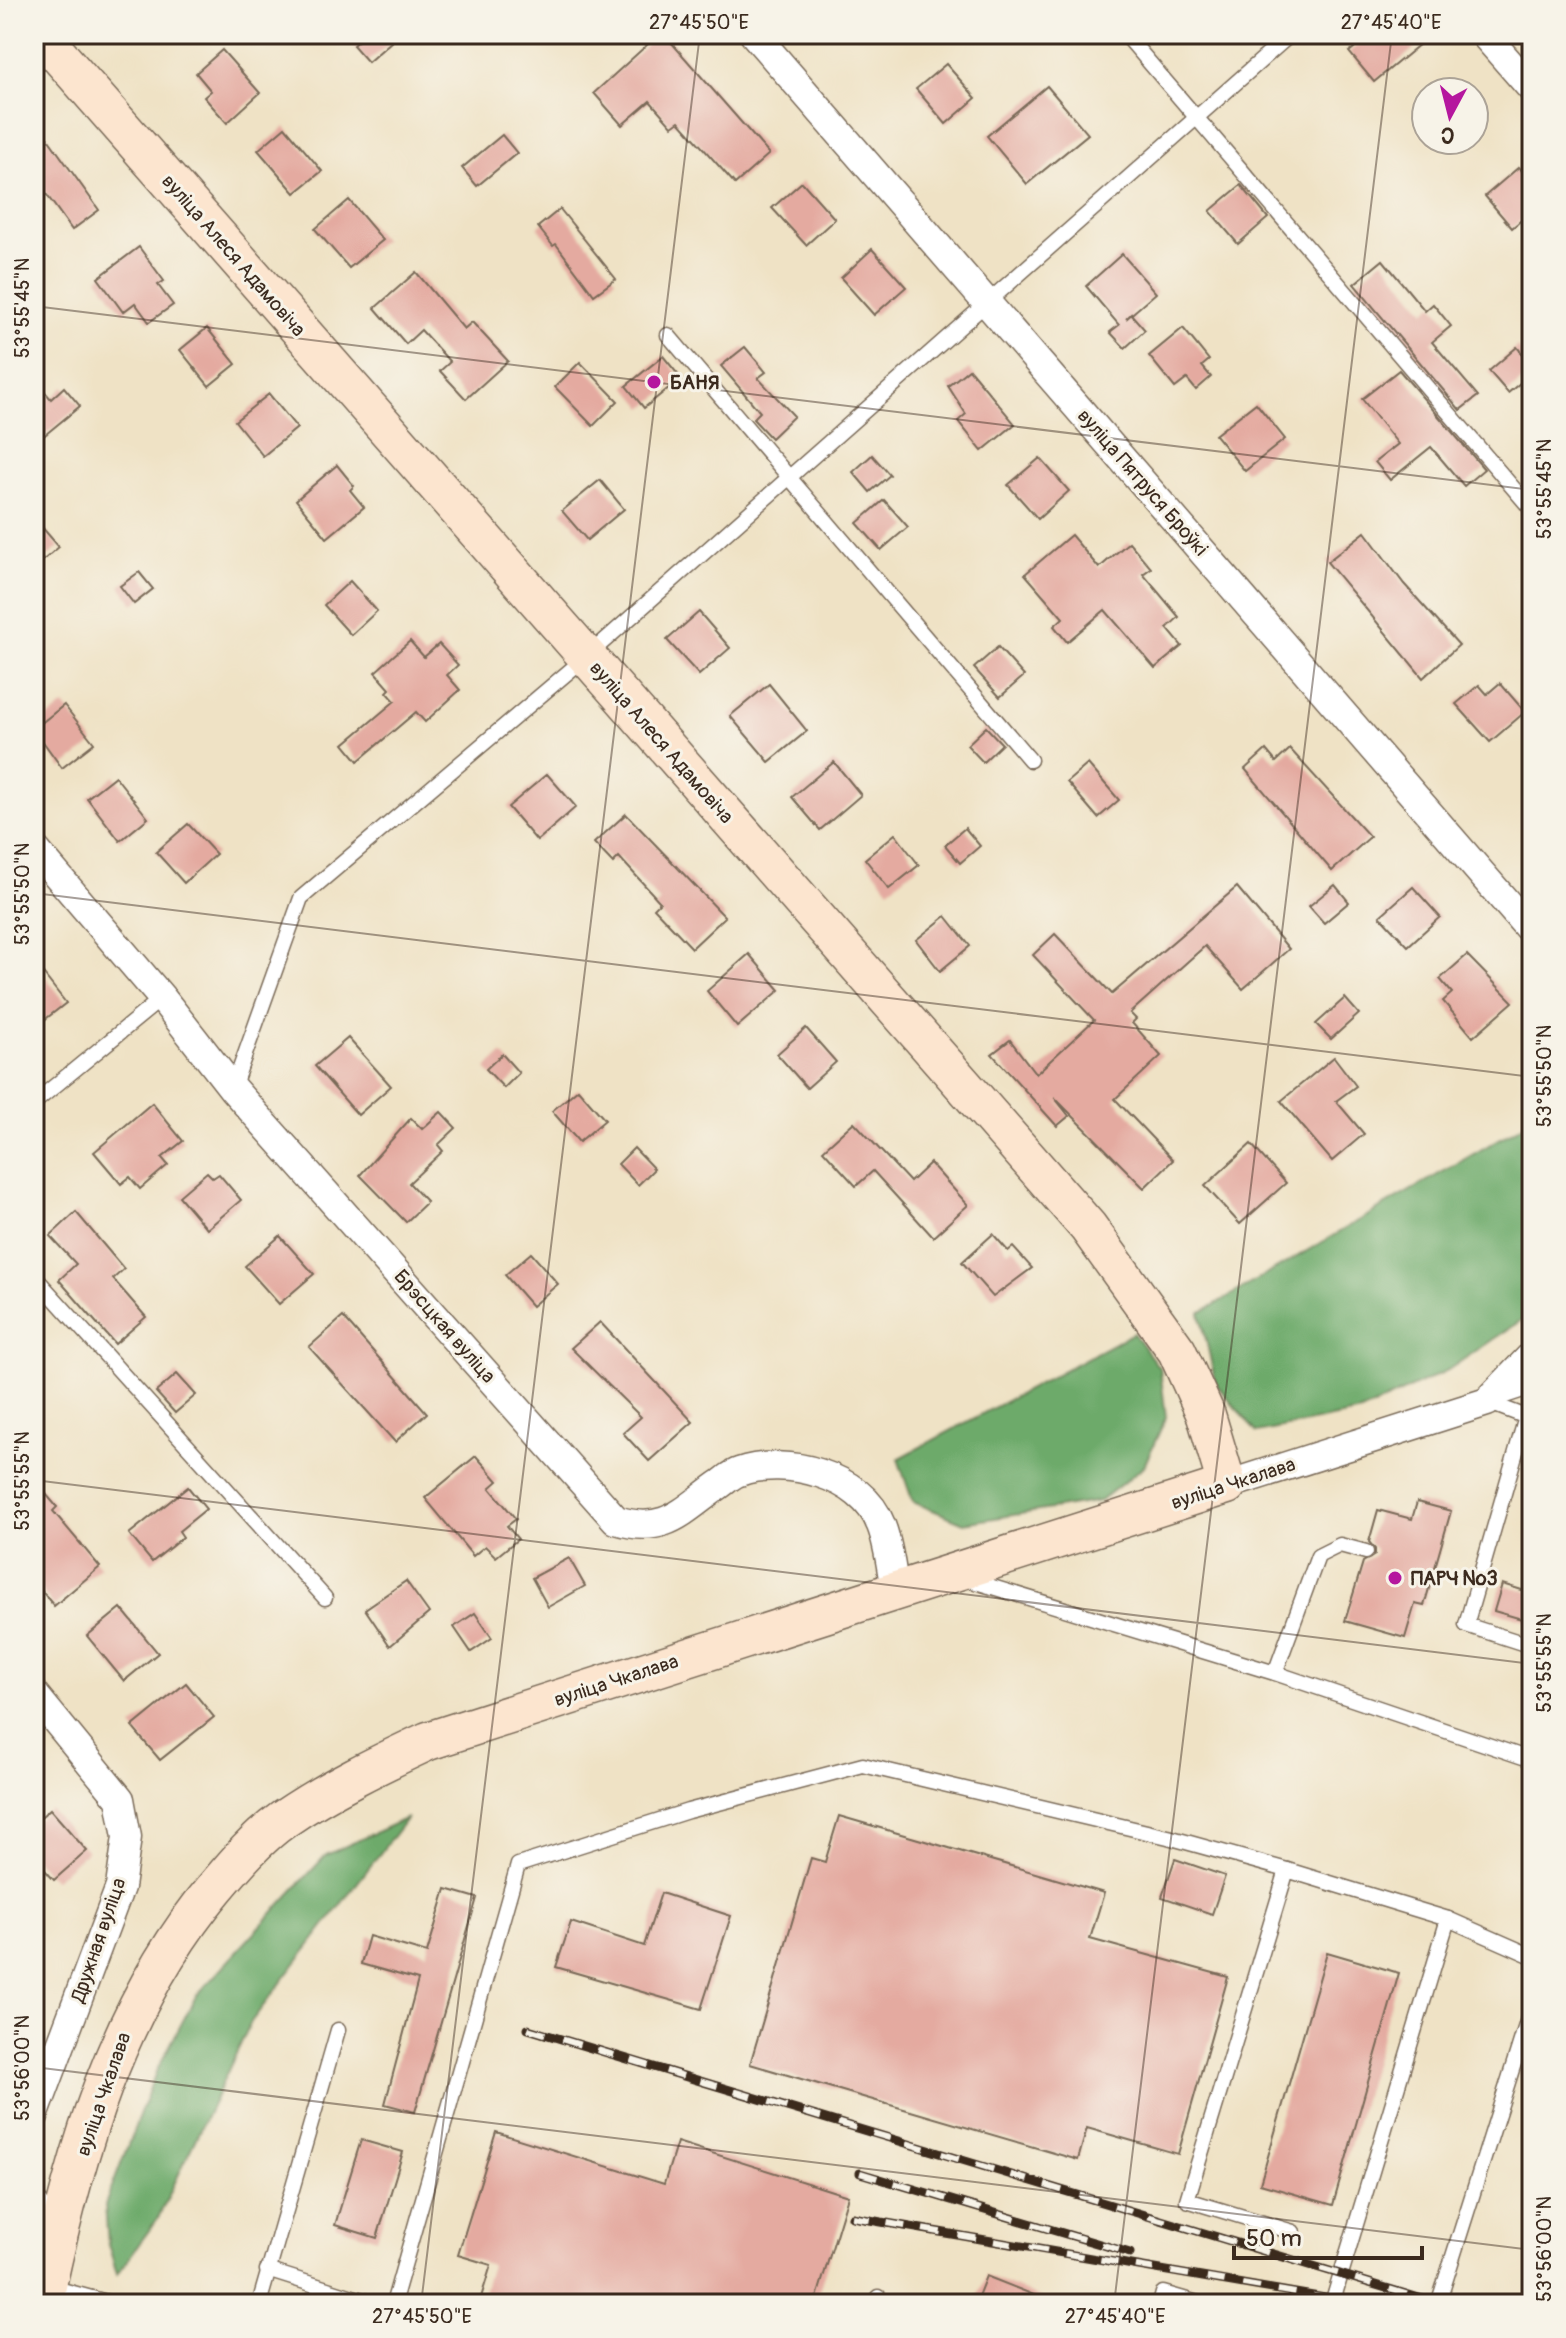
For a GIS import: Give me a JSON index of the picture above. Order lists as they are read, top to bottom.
{
  "streets": {
    "street": [
      "вуліца Алеся Адамовіча",
      "вуліца Пятруся Броўкі",
      "Брэсцкая вуліца",
      "вуліца Чкалава",
      "Дружная вуліца"
    ]
  },
  "crossings": [
    ["вуліца Алеся Адамовіча", "вуліца Чкалава"],
    ["Брэсцкая вуліца", "вуліца Чкалава"]
  ],
  "places": ["БАНЯ", "ПАРЧ №3"],
  "scale_bar": "50 m",
  "north": "bottom",
  "coordinates": [
    "27°45'50\"E",
    "27°45'40\"E",
    "53°55'45\"N",
    "53°55'50\"N",
    "53°55'55\"N",
    "53°56'00\"N"
  ]
}
